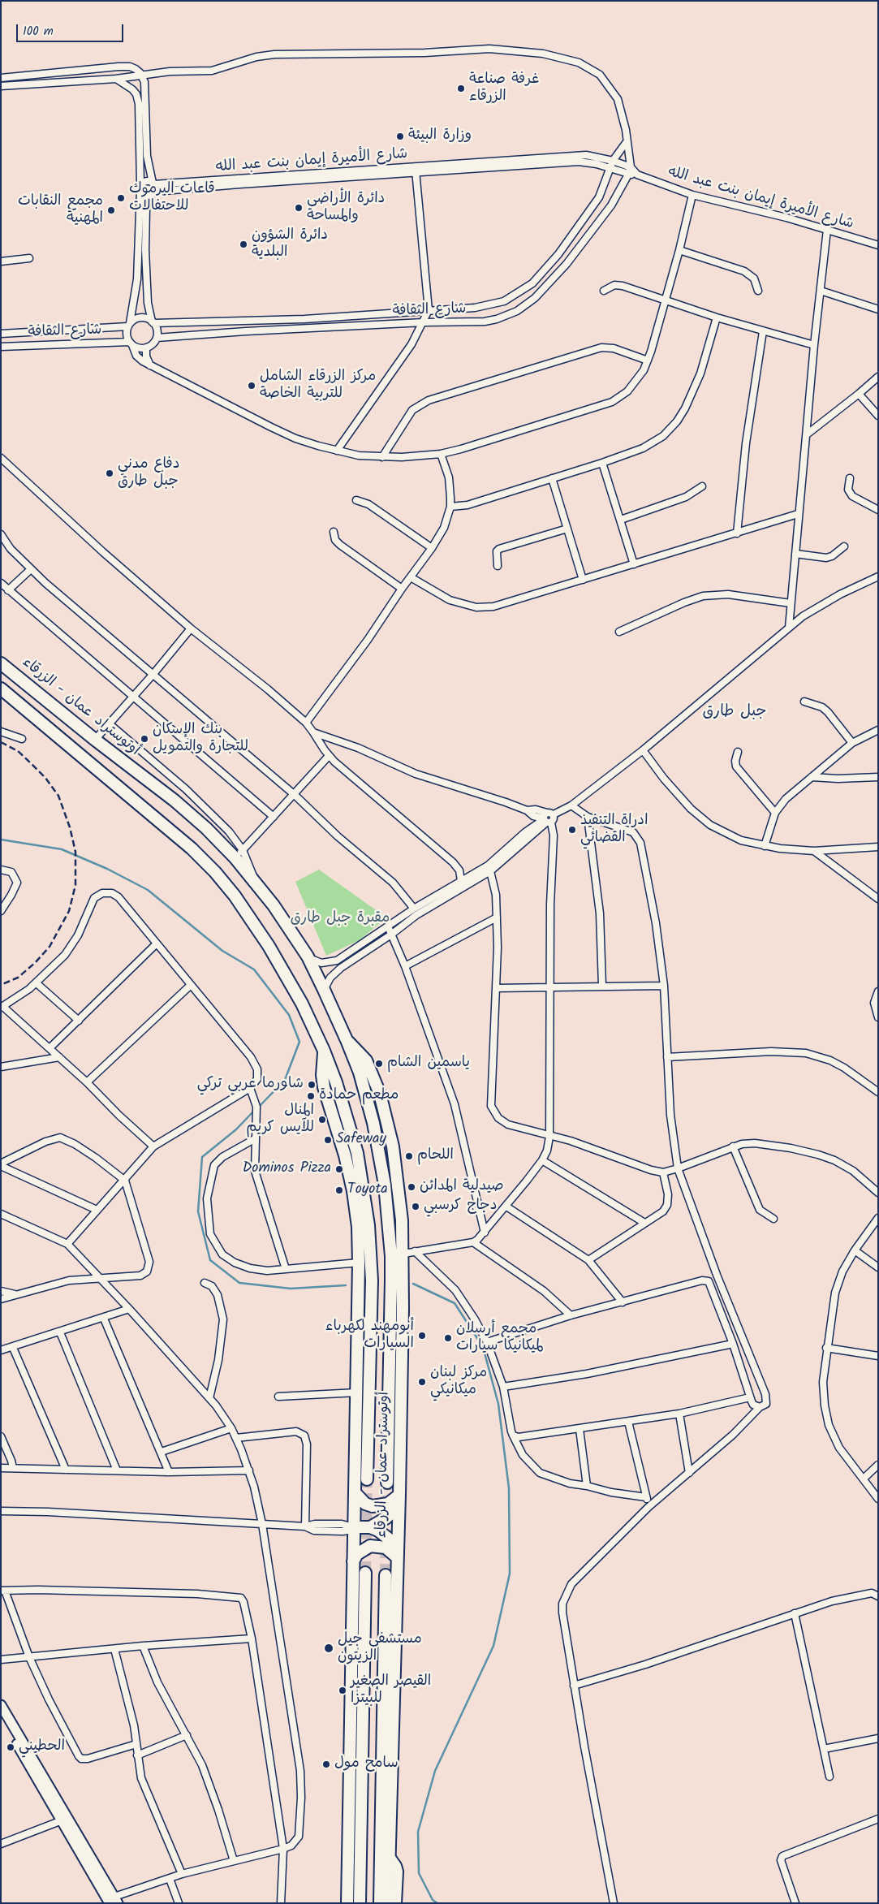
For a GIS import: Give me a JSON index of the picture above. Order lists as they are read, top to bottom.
{
  "streets": {
    "highway": ["أوتوستراد عمان - الزرقاء"],
    "street": ["شارع الأميرة إيمان بنت عبد الله", "شارع الثقافة"]
  },
  "crossings": [
    ["شارع الأميرة إيمان بنت عبد الله", "شارع الثقافة"]
  ],
  "districts": ["جبل طارق"],
  "parks": ["مقبرة جبل طارق"],
  "places": [
    "غرفة صناعة الزرقاء",
    "وزارة البيئة",
    "قاعات اليرموك للاحتفالات",
    "دائرة الأراضي والمساحة",
    "مجمع النقابات المهنية",
    "دائرة الشؤون البلدية",
    "مركز الزرقاء الشامل للتربية الخاصة",
    "دفاع مدني جبل طارق",
    "بنك الإسكان للتجارة والتمويل",
    "ادراة التنفيذ القضائي",
    "ياسمين الشام",
    "شاورما عربي تركي",
    "مطعم حمادة",
    "المنال للآيس كريم",
    "Safeway",
    "اللحام",
    "Dominos Pizza",
    "صيدلية المدائن",
    "Toyota",
    "دجاج كرسبي",
    "أبومهند لكهرباء السيارات",
    "مجمع أرسلان لميكانيكا سيارات",
    "مركز لبنان ميكانيكي",
    "مستشفى جيل الزيتون",
    "القيصر الصغير للبيتزا",
    "الحطيني",
    "سامح مول"
  ],
  "scale_bar": "100 m"
}
